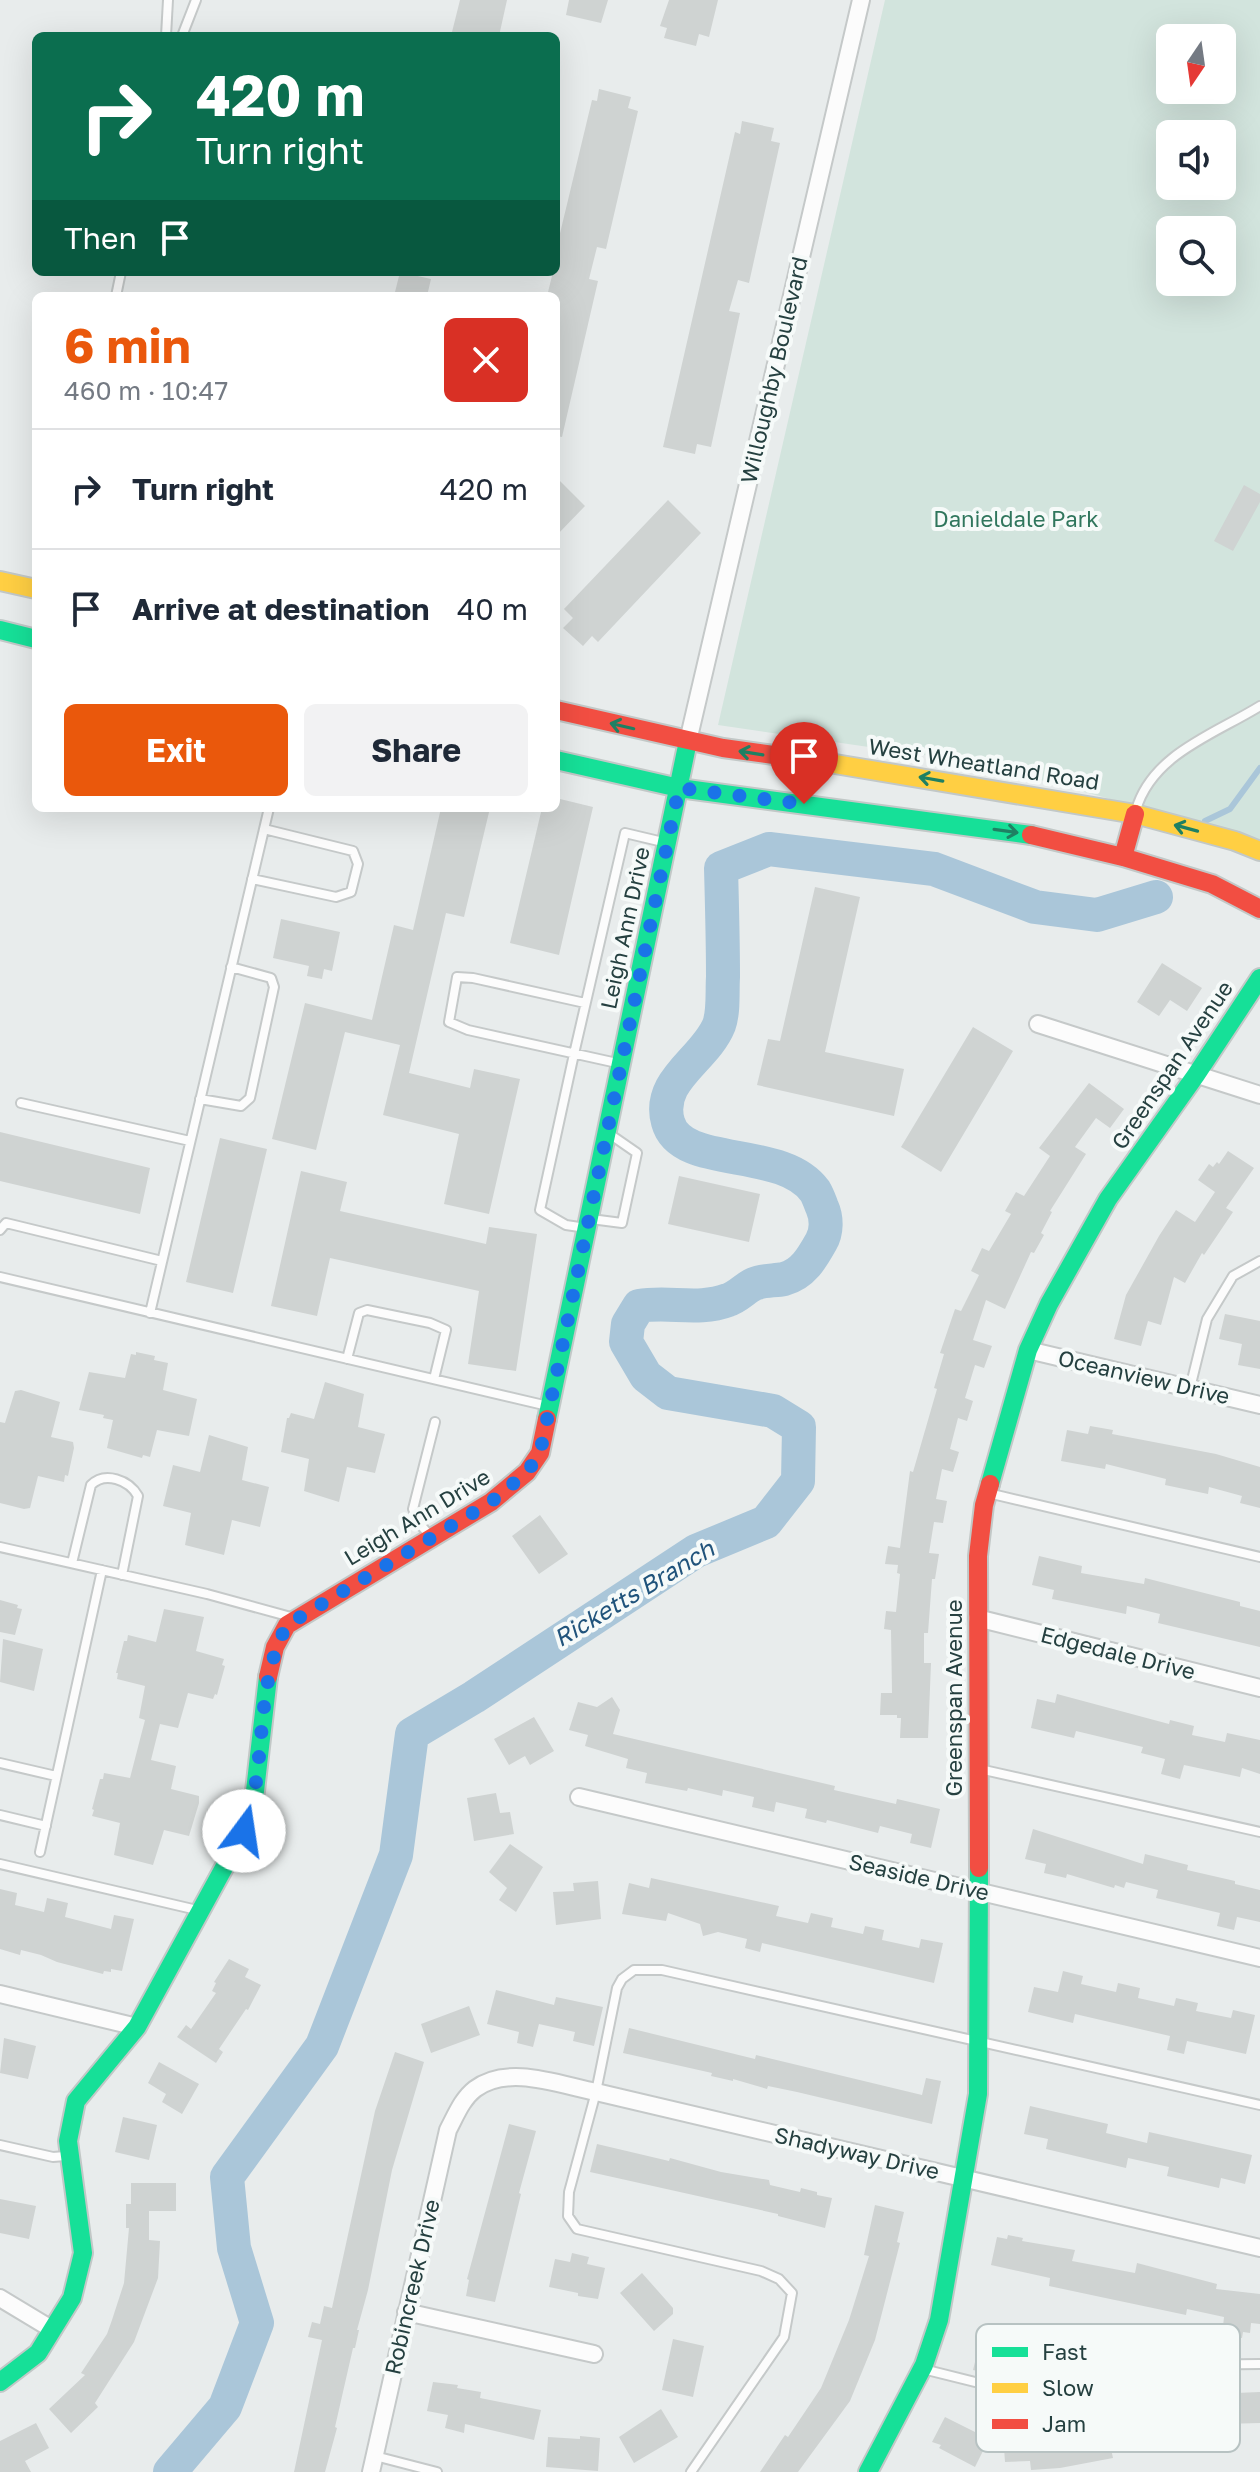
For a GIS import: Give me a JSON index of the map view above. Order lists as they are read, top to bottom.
{
  "streets": {
    "street": [
      "Willoughby Boulevard",
      "West Wheatland Road",
      "Leigh Ann Drive",
      "Greenspan Avenue",
      "Oceanview Drive",
      "Edgedale Drive",
      "Seaside Drive",
      "Shadyway Drive",
      "Robincreek Drive"
    ]
  },
  "crossings": [
    ["Willoughby Boulevard", "West Wheatland Road"],
    ["Willoughby Boulevard", "Leigh Ann Drive"],
    ["West Wheatland Road", "Leigh Ann Drive"],
    ["Greenspan Avenue", "Oceanview Drive"],
    ["Greenspan Avenue", "Edgedale Drive"],
    ["Greenspan Avenue", "Seaside Drive"],
    ["Greenspan Avenue", "Shadyway Drive"],
    ["Shadyway Drive", "Robincreek Drive"]
  ],
  "water": ["Ricketts Branch"],
  "parks": ["Danieldale Park"],
  "legend": ["Fast", "Slow", "Jam"],
  "north": "bottom",
  "page": {
    "turn": ["420 m", "Turn right"],
    "then": "Then",
    "heading": ["6 min", "460 m · 10:47"],
    "list": [
      {
        "name": "Turn right",
        "value": "420 m"
      },
      {
        "name": "Arrive at destination",
        "value": "40 m"
      }
    ],
    "buttons": ["Exit", "Share"]
  }
}
